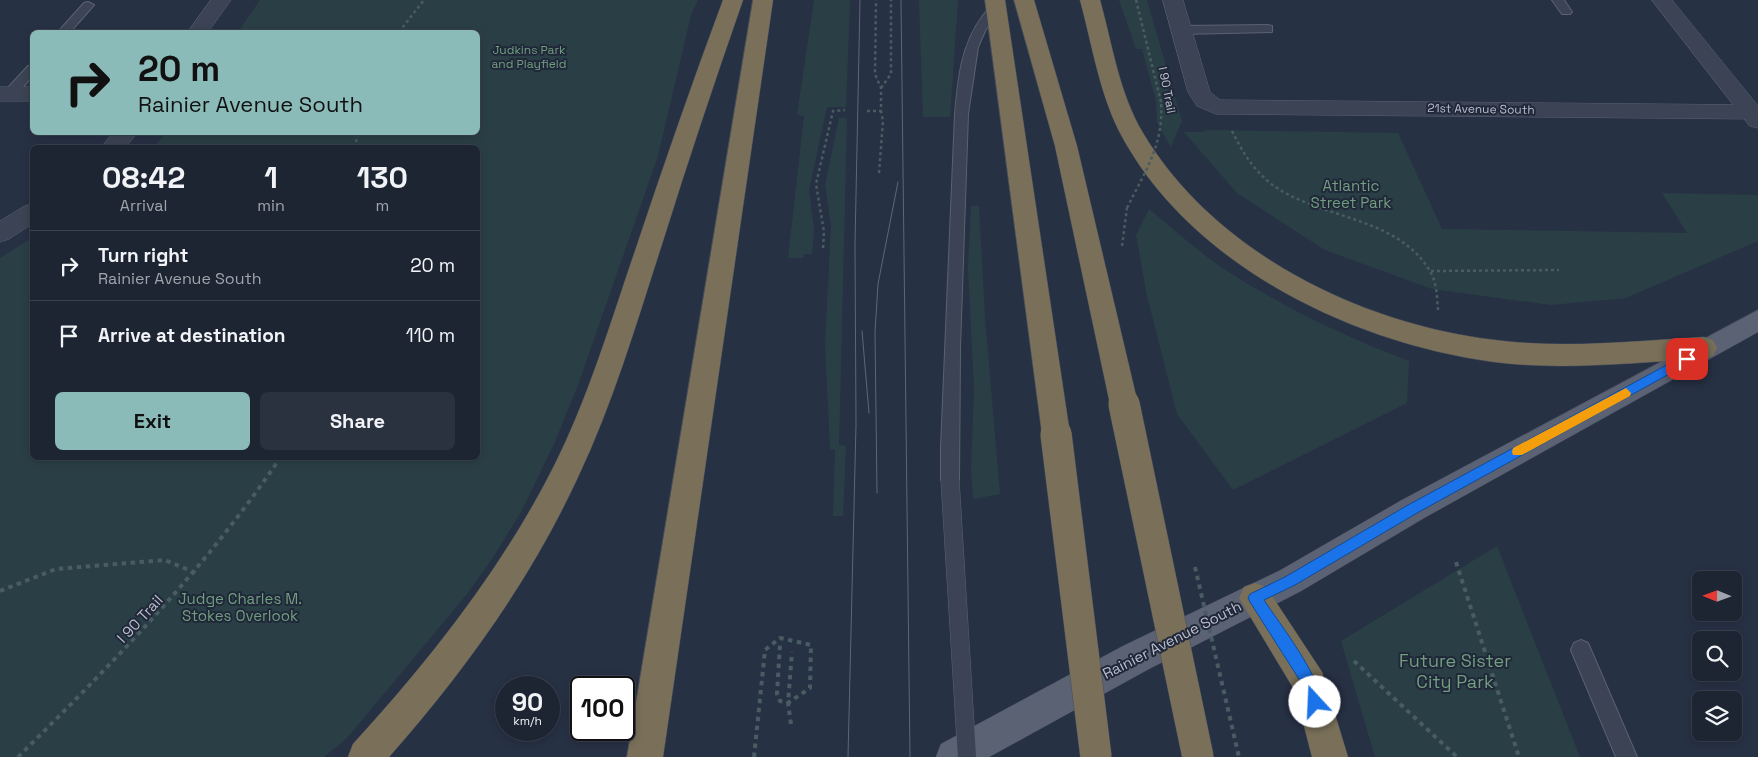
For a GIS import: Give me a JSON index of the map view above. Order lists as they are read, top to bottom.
{
  "streets": {
    "main road": ["Rainier Avenue South"],
    "street": ["21st Avenue South"],
    "path": ["I 90 Trail"]
  },
  "parks": [
    "Judkins Park and Playfield",
    "Atlantic Street Park",
    "Judge Charles M. Stokes Overlook",
    "Future Sister City Park"
  ],
  "north": "left",
  "page": {
    "turn": ["20 m", "Rainier Avenue South"],
    "eta": [
      "08:42",
      "Arrival",
      "1",
      "min",
      "130",
      "m"
    ],
    "list": [
      {
        "name": "Turn right",
        "note": "Rainier Avenue South",
        "value": "20 m"
      },
      {
        "name": "Arrive at destination",
        "value": "110 m"
      }
    ],
    "buttons": ["Exit", "Share"],
    "speed": "90 km/h",
    "limit": "100"
  }
}
